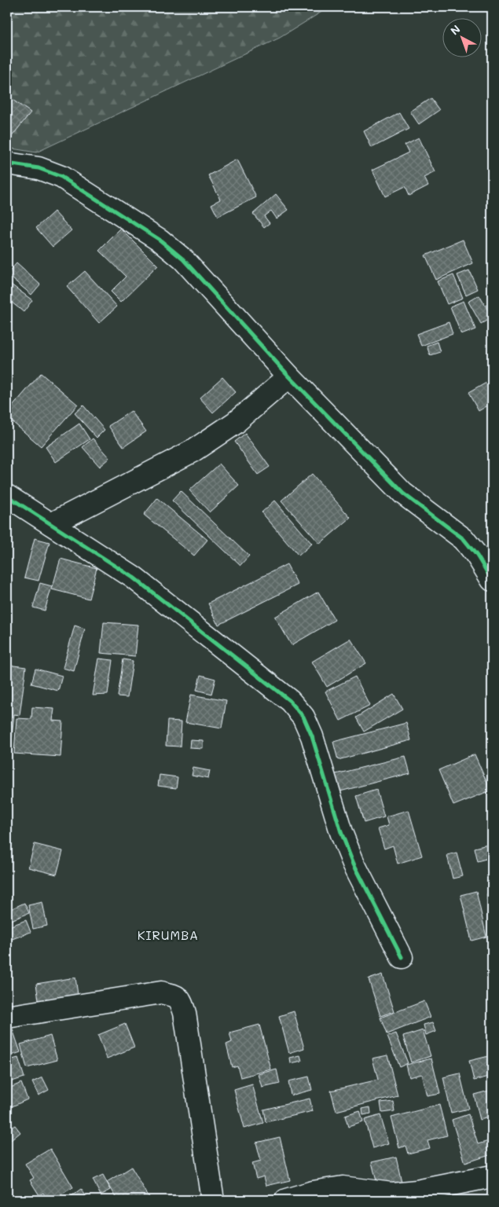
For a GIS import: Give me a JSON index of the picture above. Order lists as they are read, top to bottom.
{
  "districts": ["KIRUMBA"],
  "north": "top left"
}
